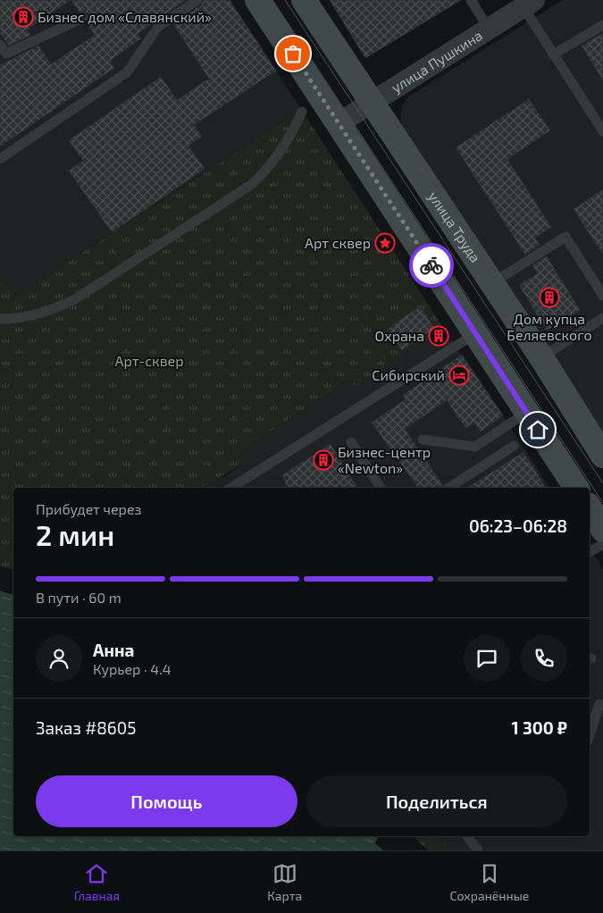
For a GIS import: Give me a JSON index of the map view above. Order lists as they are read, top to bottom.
{
  "streets": {
    "main road": ["улица Труда"],
    "street": ["улица Пушкина"]
  },
  "crossings": [
    ["улица Пушкина", "улица Труда"]
  ],
  "parks": ["Арт-сквер"],
  "places": {
    "building": [
      "Бизнес дом «Славянский»",
      "Дом купца Беляевского",
      "Охрана",
      "Бизнес-центр «Newton»"
    ],
    "place": ["Арт сквер"],
    "hotel": ["Сибирский"]
  },
  "page": {
    "heading": ["2 мин", "Прибудет через", "06:23–06:28"],
    "panel": [
      "Анна",
      "Курьер · 4.4",
      "Заказ #8605",
      "1 300 ₽"
    ],
    "bar": "В пути · 60 m",
    "buttons": ["Помощь", "Поделиться"],
    "tabs": ["Главная", "Карта", "Сохранённые"]
  }
}
